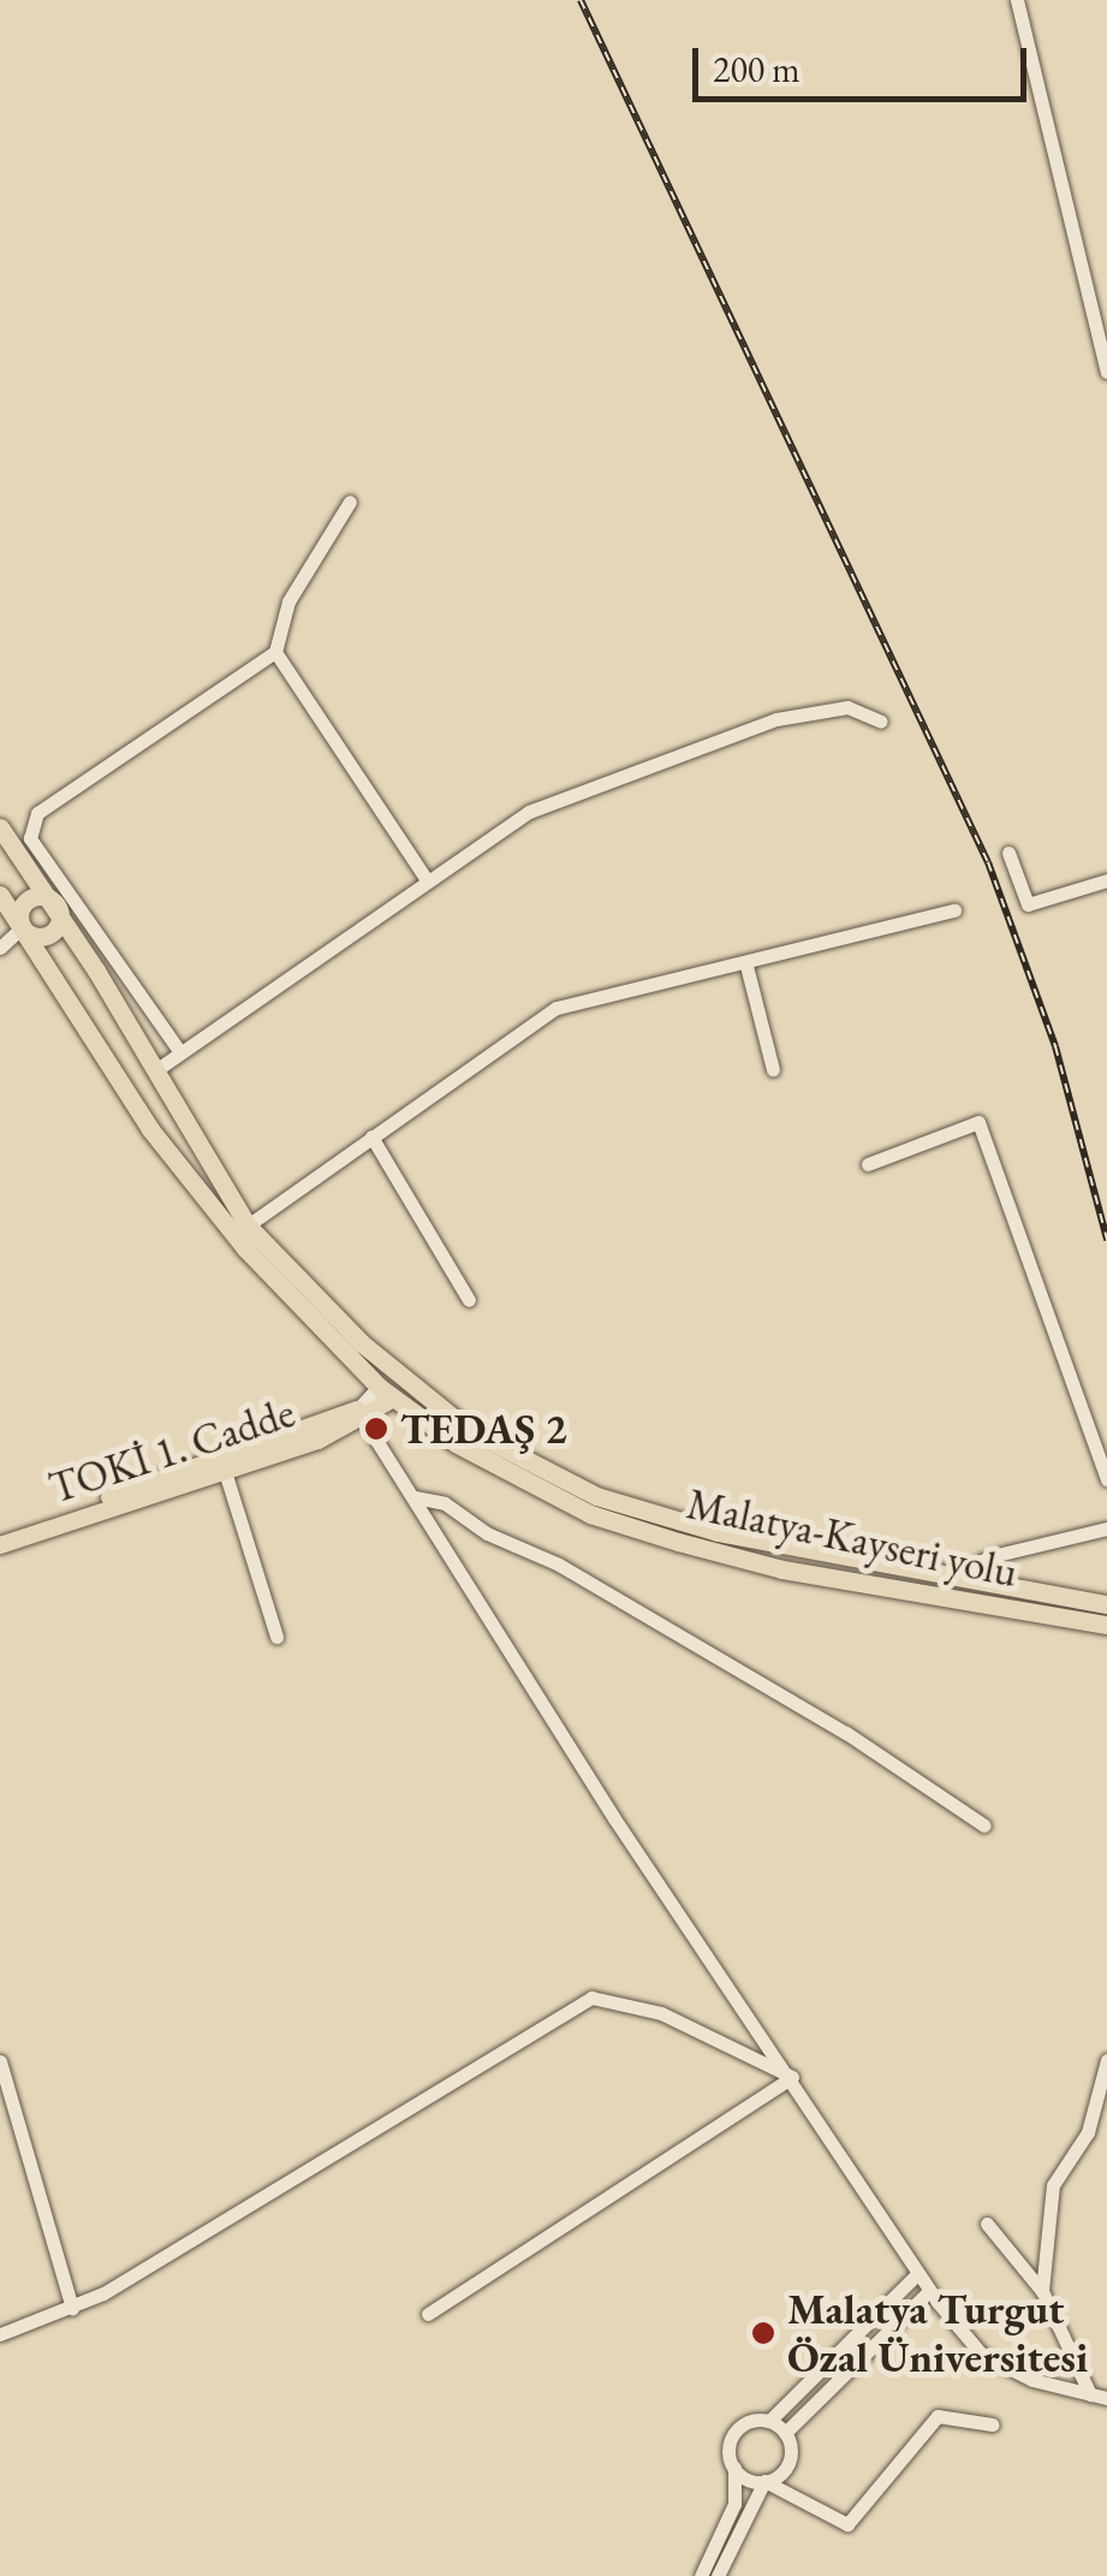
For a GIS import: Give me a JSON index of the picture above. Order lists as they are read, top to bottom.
{
  "streets": {
    "highway": ["Malatya-Kayseri yolu"],
    "main road": ["TOKİ 1. Cadde"]
  },
  "crossings": [
    ["TOKİ 1. Cadde", "Malatya-Kayseri yolu"]
  ],
  "places": ["TEDAŞ 2", "Malatya Turgut Özal Üniversitesi"],
  "scale_bar": "200 m"
}
